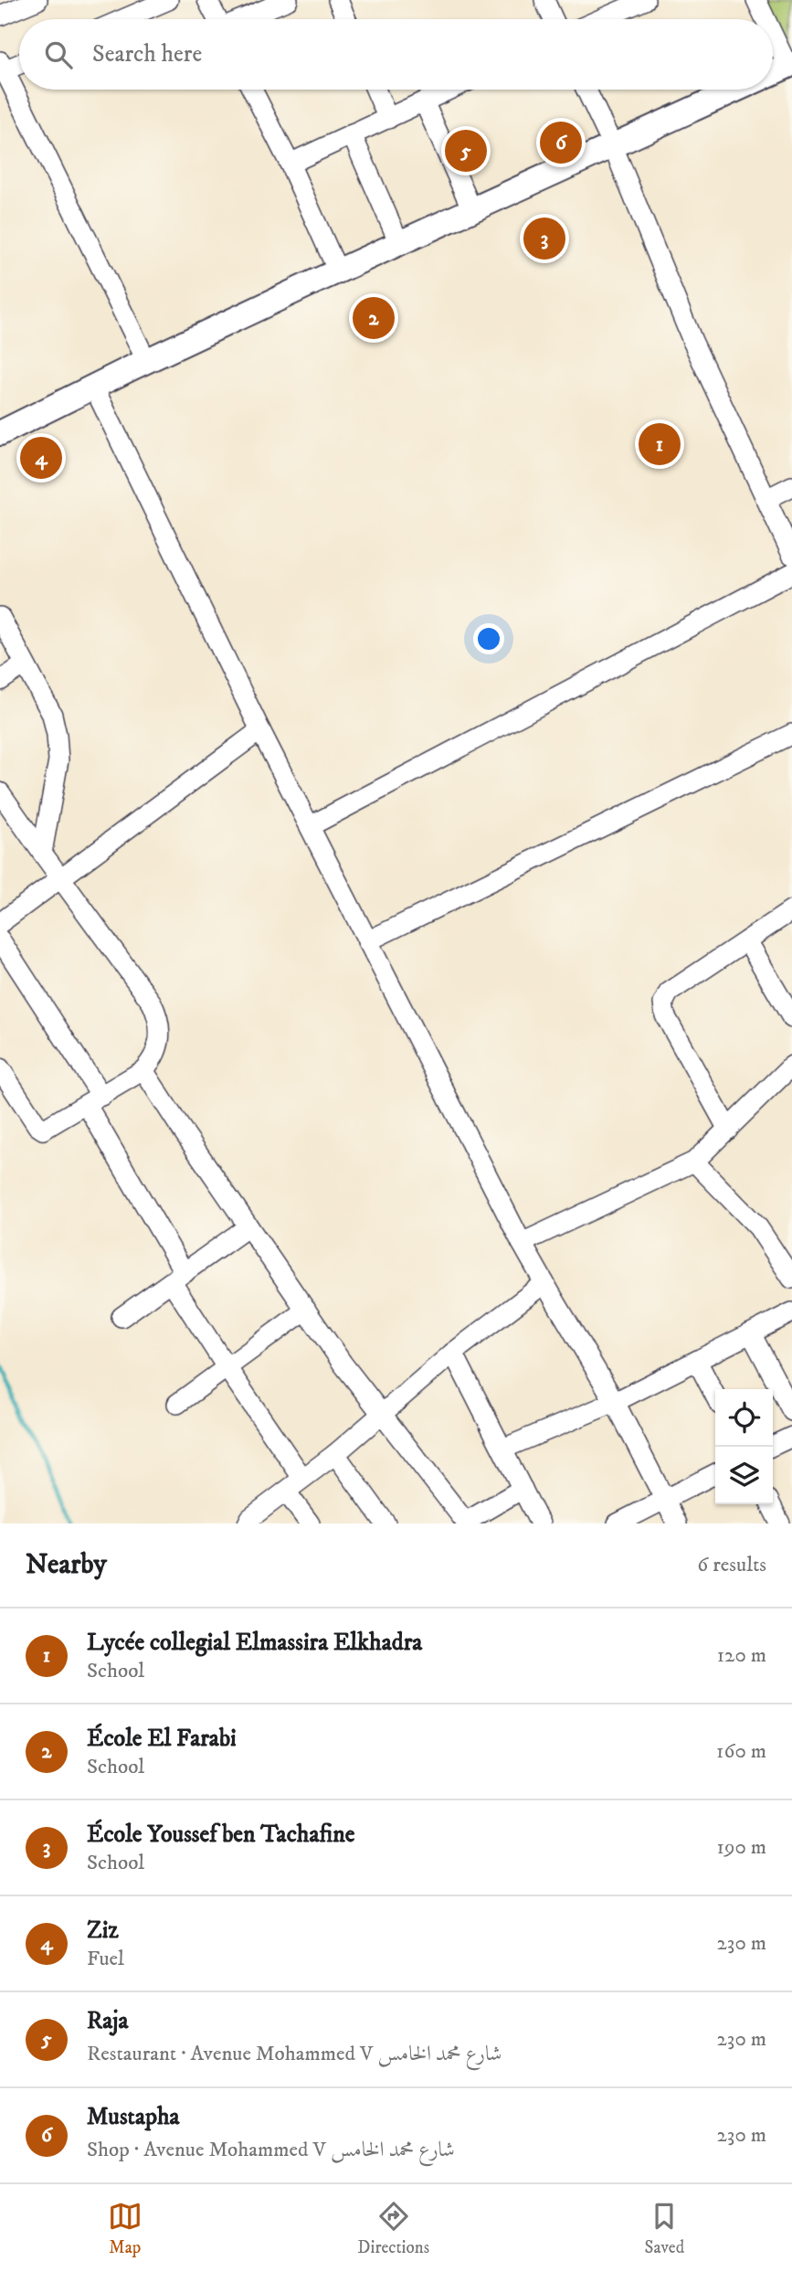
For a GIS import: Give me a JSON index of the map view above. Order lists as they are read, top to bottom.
{
  "page": {
    "search": "Search here",
    "pins": [
      "6",
      "5",
      "3",
      "2",
      "1",
      "4"
    ],
    "heading": ["Nearby", "6 results"],
    "list": [
      {
        "mark": "1",
        "name": "Lycée collegial Elmassira Elkhadra",
        "note": "School",
        "value": "120 m"
      },
      {
        "mark": "2",
        "name": "École El Farabi",
        "note": "School",
        "value": "160 m"
      },
      {
        "mark": "3",
        "name": "École Youssef ben Tachafine",
        "note": "School",
        "value": "190 m"
      },
      {
        "mark": "4",
        "name": "Ziz",
        "note": "Fuel",
        "value": "230 m"
      },
      {
        "mark": "5",
        "name": "Raja",
        "note": "Restaurant · Avenue Mohammed V شارع محمد الخامس",
        "value": "230 m"
      },
      {
        "mark": "6",
        "name": "Mustapha",
        "note": "Shop · Avenue Mohammed V شارع محمد الخامس",
        "value": "230 m"
      }
    ],
    "nav": ["Map", "Directions", "Saved"]
  }
}
